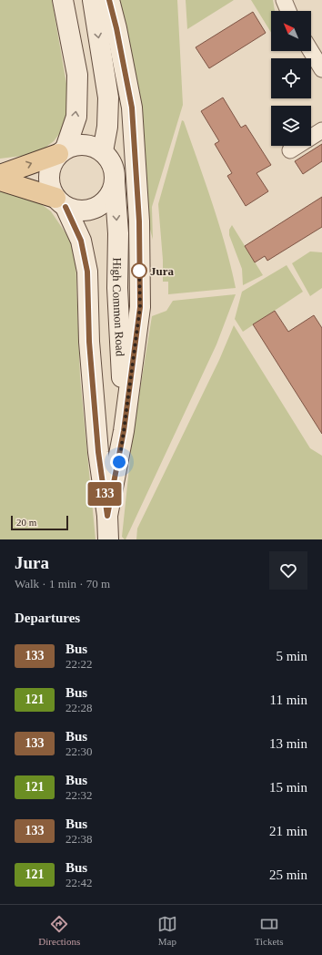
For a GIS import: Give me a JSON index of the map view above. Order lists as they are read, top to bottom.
{
  "streets": {
    "street": ["High Common Road"]
  },
  "places": ["Jura"],
  "lines": ["bus line 133"],
  "scale_bar": "20 m",
  "north": "top left",
  "page": {
    "on_map": "133",
    "scale": "20 m",
    "heading": [
      ["Jura", "Walk · 1 min · 70 m"],
      "Departures"
    ],
    "list": [
      {
        "mark": "133",
        "name": "Bus",
        "note": "22:22",
        "value": "5 min"
      },
      {
        "mark": "121",
        "name": "Bus",
        "note": "22:28",
        "value": "11 min"
      },
      {
        "mark": "133",
        "name": "Bus",
        "note": "22:30",
        "value": "13 min"
      },
      {
        "mark": "121",
        "name": "Bus",
        "note": "22:32",
        "value": "15 min"
      },
      {
        "mark": "133",
        "name": "Bus",
        "note": "22:38",
        "value": "21 min"
      },
      {
        "mark": "121",
        "name": "Bus",
        "note": "22:42",
        "value": "25 min"
      }
    ],
    "tabs": ["Directions", "Map", "Tickets"]
  }
}
